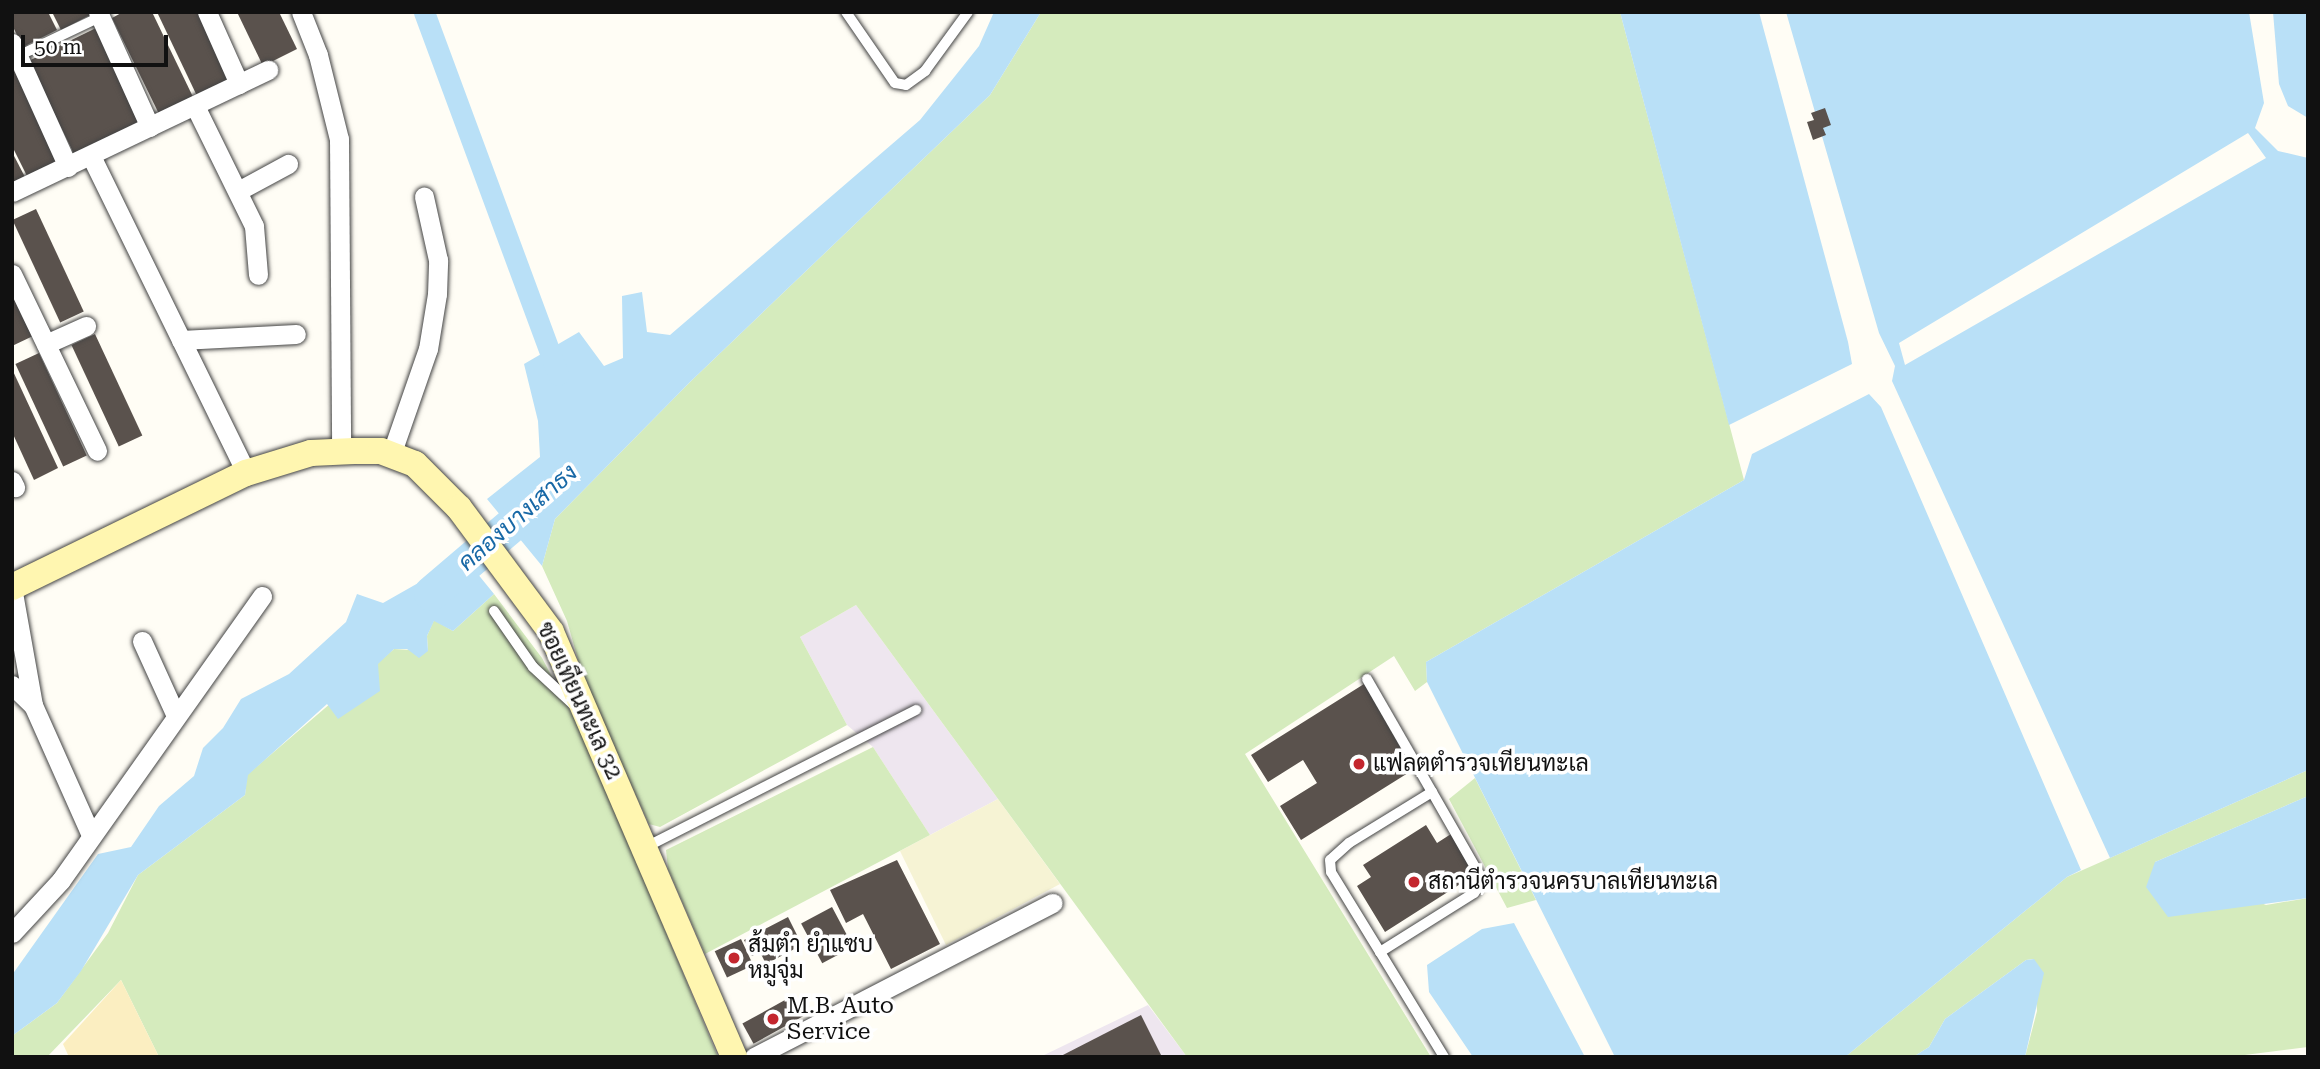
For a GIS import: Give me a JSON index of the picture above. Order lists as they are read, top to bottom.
{
  "streets": {
    "street": ["ซอยเทียนทะเล 32"]
  },
  "water": ["คลองบางเสาธง"],
  "places": [
    "แฟลตตำรวจเทียนทะเล",
    "สถานีตำรวจนครบาลเทียนทะเล",
    "ส้มตำ ยำแซบ หมูจุ่ม",
    "M.B. Auto Service"
  ],
  "scale_bar": "50 m"
}
